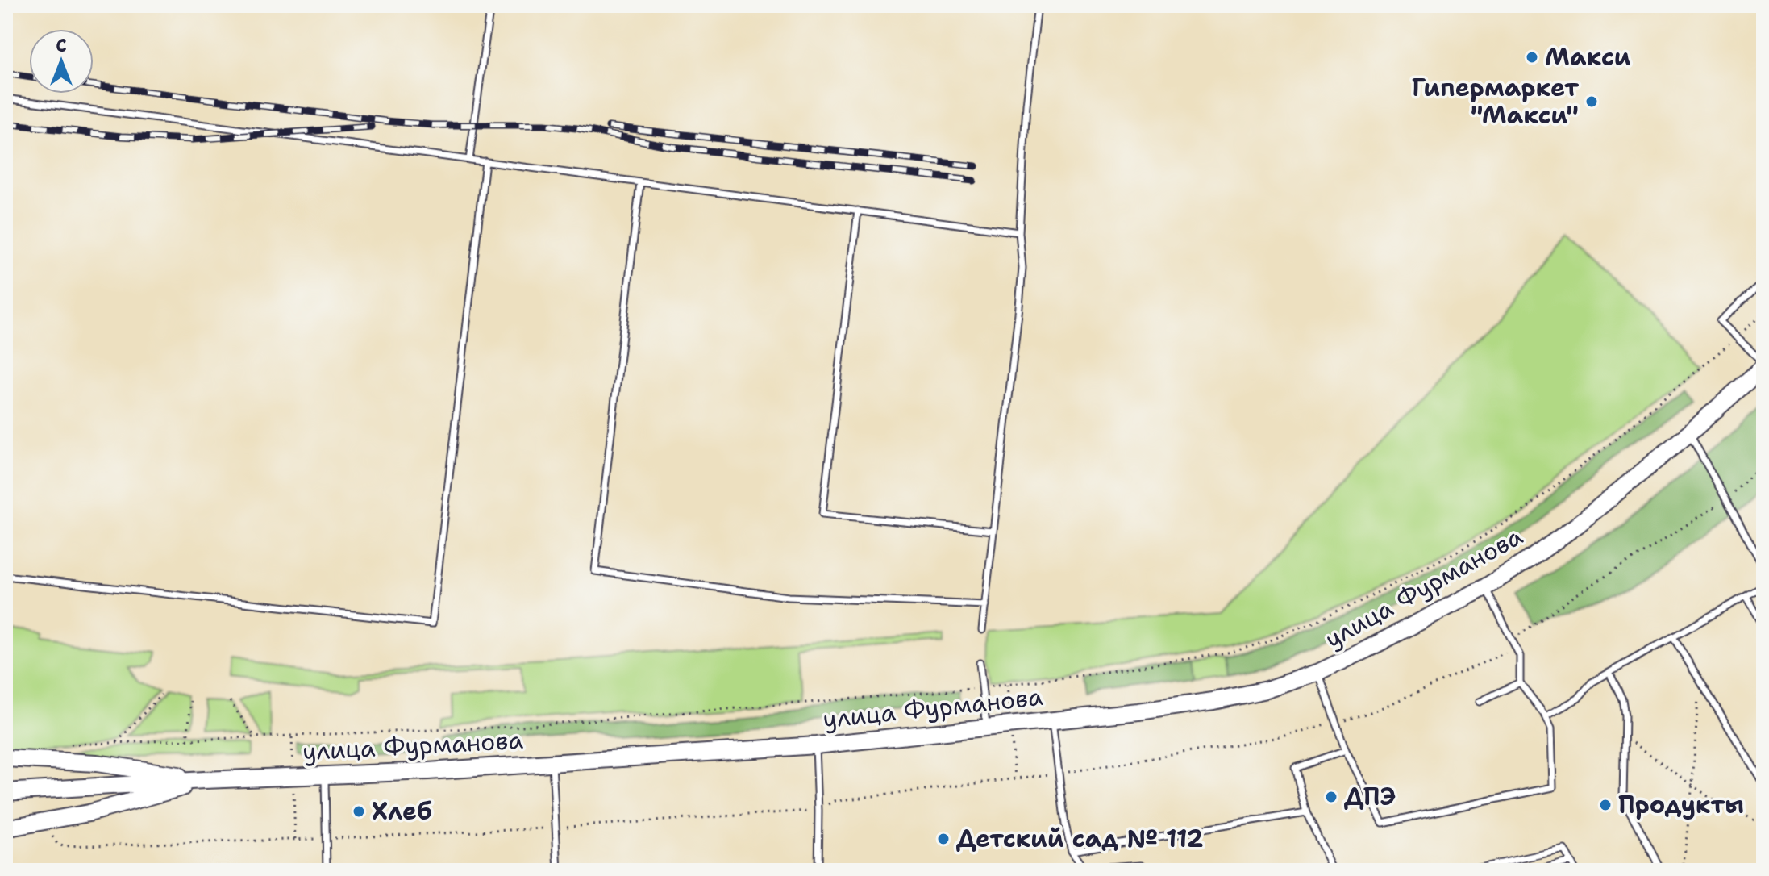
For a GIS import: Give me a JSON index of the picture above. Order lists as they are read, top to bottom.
{
  "streets": {
    "main road": ["улица Фурманова"]
  },
  "places": [
    "Макси",
    "Гипермаркет \"Макси\"",
    "ДПЭ",
    "Продукты",
    "Хлеб",
    "Детский сад № 112"
  ],
  "north": "top"
}
